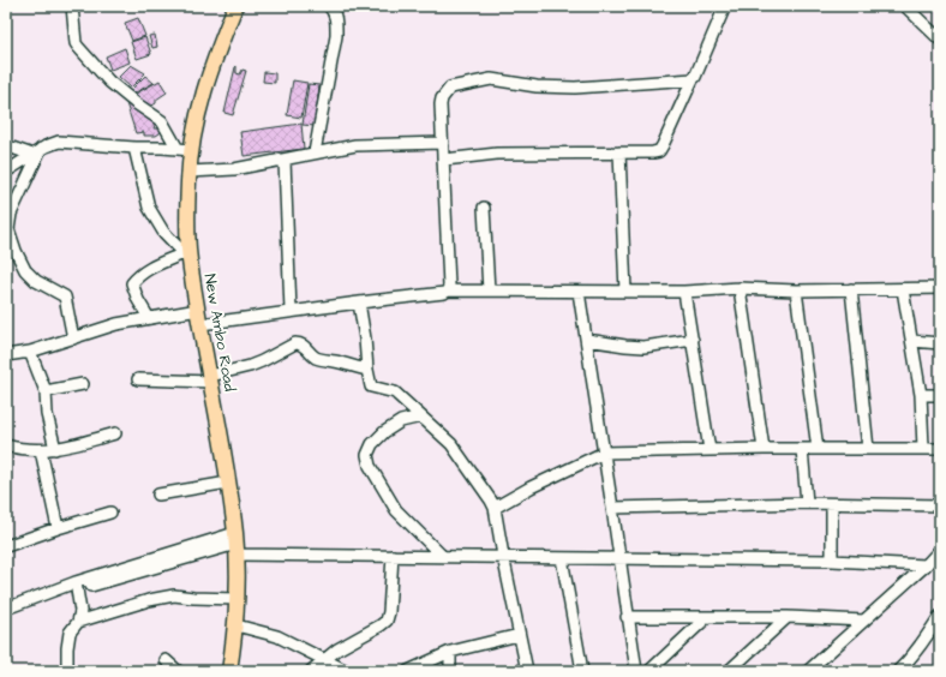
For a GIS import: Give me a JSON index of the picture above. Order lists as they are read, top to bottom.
{
  "streets": {
    "main road": ["New Ambo Road"]
  }
}
